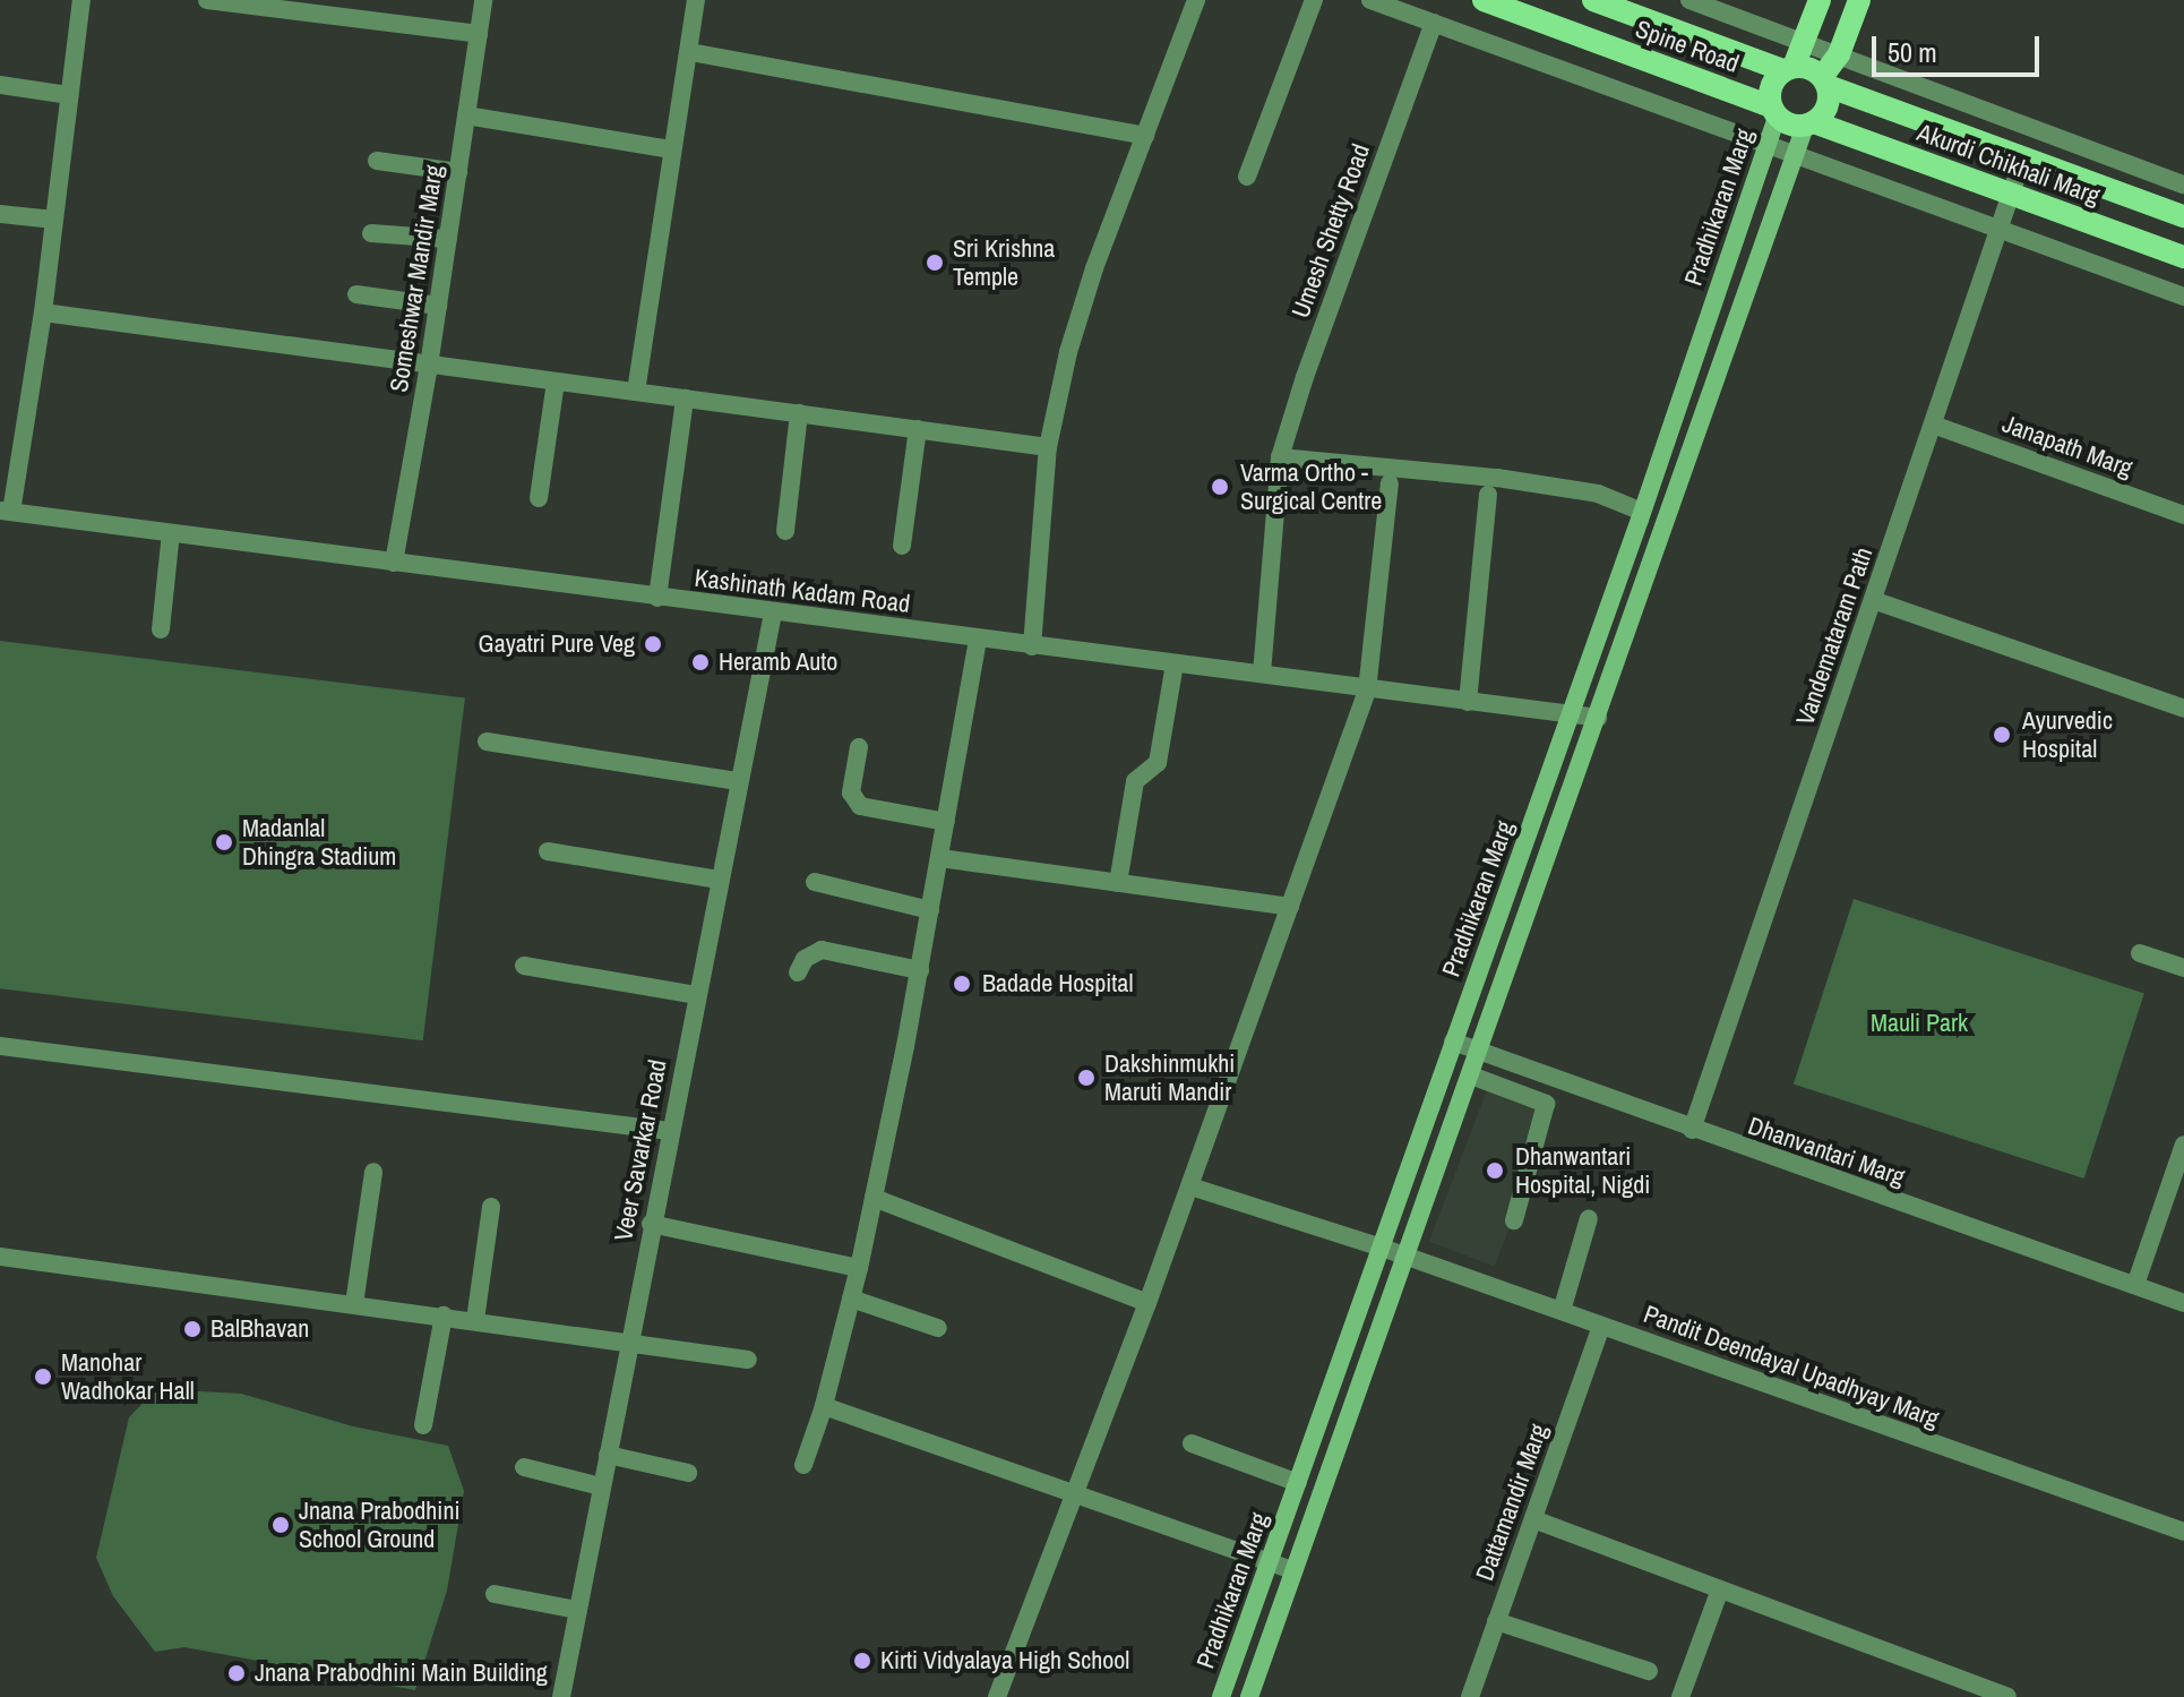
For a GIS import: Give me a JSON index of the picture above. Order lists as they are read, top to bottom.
{
  "streets": {
    "main road": ["Spine Road", "Akurdi Chikhali Marg"],
    "street": [
      "Pradhikaran Marg",
      "Umesh Shetty Road",
      "Someshwar Mandir Marg",
      "Janapath Marg",
      "Kashinath Kadam Road",
      "Vandemataram Path",
      "Veer Savarkar Road",
      "Dhanvantari Marg",
      "Pandit Deendayal Upadhyay Marg",
      "Dattamandir Marg"
    ]
  },
  "crossings": [
    ["Spine Road", "Akurdi Chikhali Marg"],
    ["Spine Road", "Pradhikaran Marg"],
    ["Akurdi Chikhali Marg", "Pradhikaran Marg"],
    ["Akurdi Chikhali Marg", "Vandemataram Path"],
    ["Pradhikaran Marg", "Kashinath Kadam Road"],
    ["Pradhikaran Marg", "Dhanvantari Marg"],
    ["Pradhikaran Marg", "Pandit Deendayal Upadhyay Marg"],
    ["Umesh Shetty Road", "Kashinath Kadam Road"],
    ["Someshwar Mandir Marg", "Kashinath Kadam Road"],
    ["Janapath Marg", "Vandemataram Path"],
    ["Kashinath Kadam Road", "Veer Savarkar Road"],
    ["Vandemataram Path", "Dhanvantari Marg"],
    ["Pandit Deendayal Upadhyay Marg", "Dattamandir Marg"]
  ],
  "parks": ["Mauli Park"],
  "places": [
    "Sri Krishna Temple",
    "Varma Ortho - Surgical Centre",
    "Gayatri Pure Veg",
    "Heramb Auto",
    "Ayurvedic Hospital",
    "Madanlal Dhingra Stadium",
    "Badade Hospital",
    "Dakshinmukhi Maruti Mandir",
    "Dhanwantari Hospital, Nigdi",
    "BalBhavan",
    "Manohar Wadhokar Hall",
    "Jnana Prabodhini School Ground",
    "Kirti Vidyalaya High School",
    "Jnana Prabodhini Main Building"
  ],
  "scale_bar": "50 m"
}
